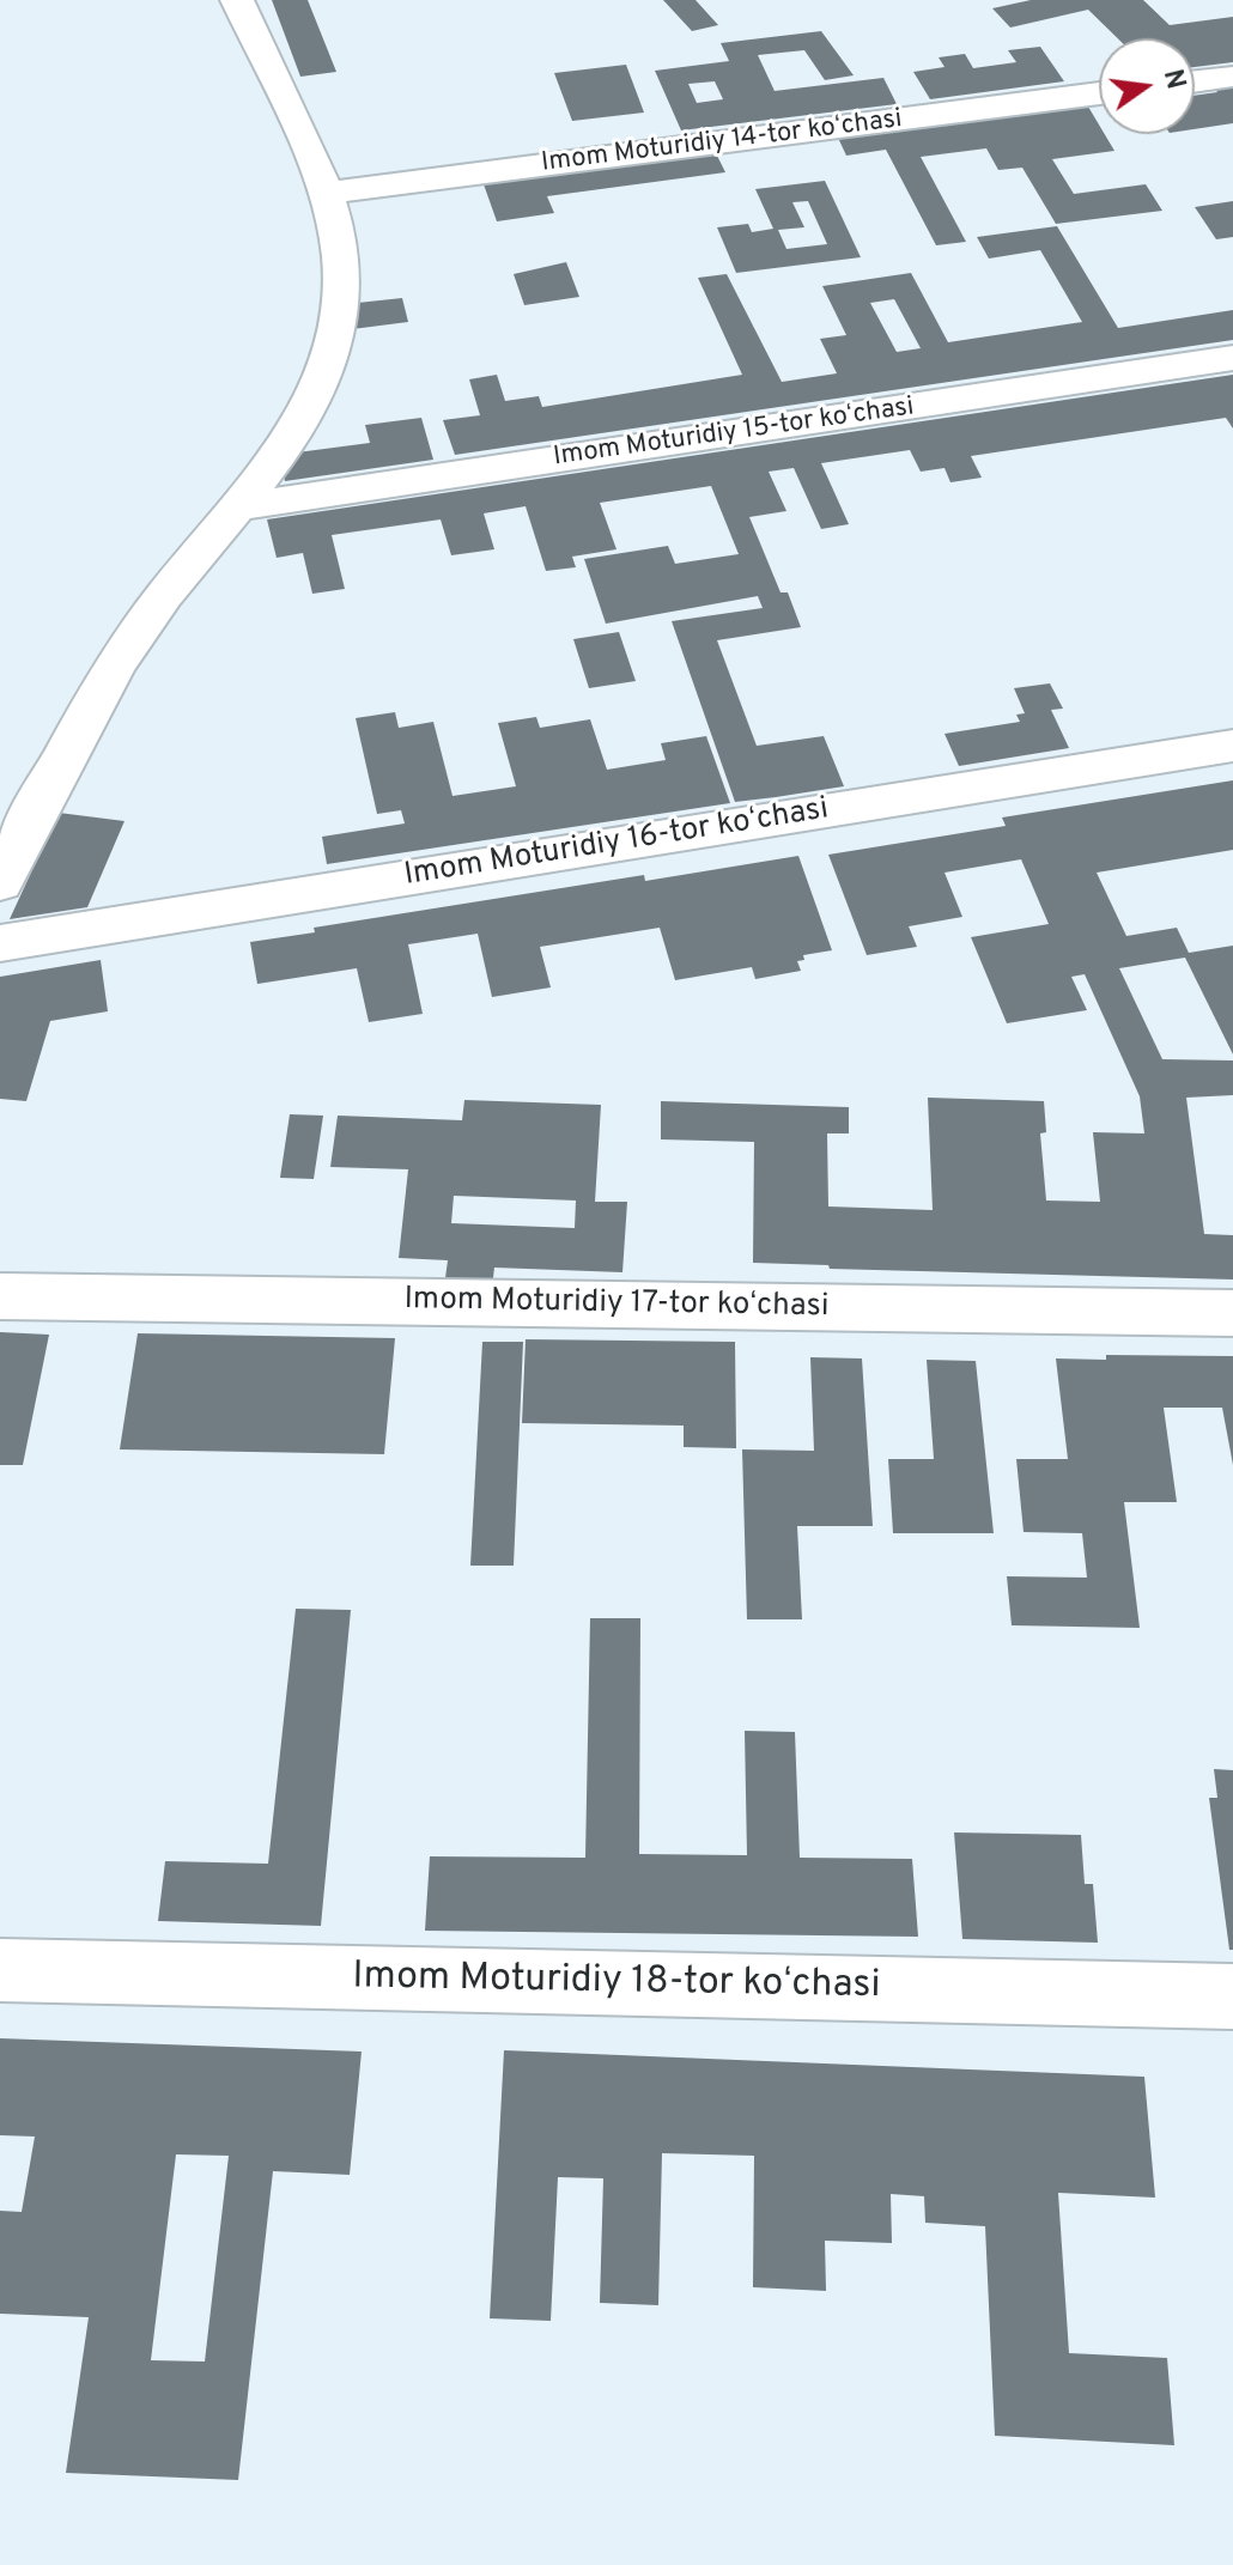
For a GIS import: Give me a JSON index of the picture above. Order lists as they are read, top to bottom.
{
  "streets": {
    "street": [
      "Imom Moturidiy 14-tor koʻchasi",
      "Imom Moturidiy 15-tor koʻchasi",
      "Imom Moturidiy 16-tor koʻchasi",
      "Imom Moturidiy 17-tor koʻchasi",
      "Imom Moturidiy 18-tor koʻchasi"
    ]
  },
  "north": "right"
}
